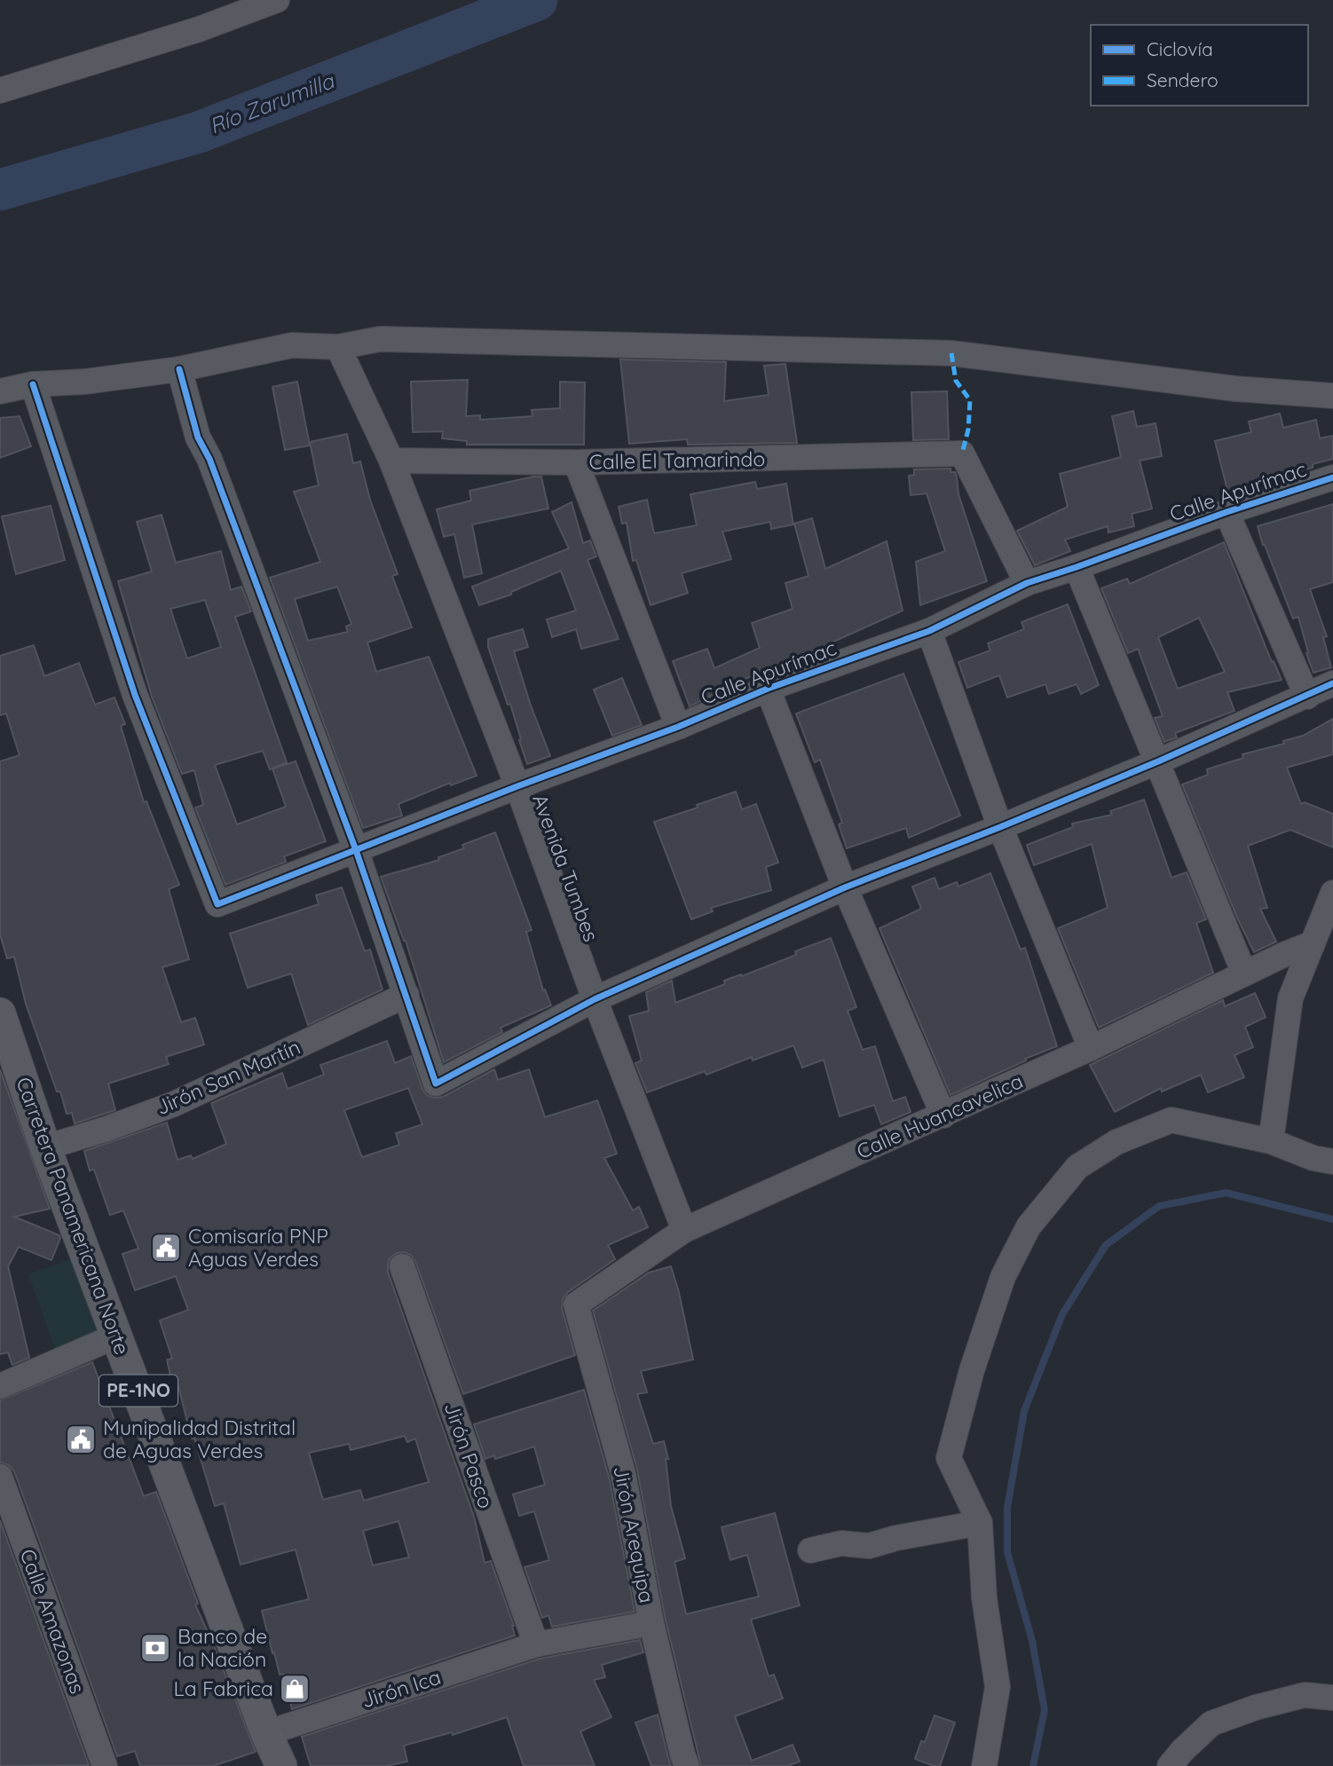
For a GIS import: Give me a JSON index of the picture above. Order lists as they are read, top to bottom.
{
  "streets": {
    "main road": ["Carretera Panamericana Norte", "PE-1NO"],
    "street": [
      "Calle El Tamarindo",
      "Calle Apurímac",
      "Avenida Tumbes",
      "Jirón San Martín",
      "Calle Huancavelica",
      "Jirón Pasco",
      "Jirón Arequipa",
      "Calle Amazonas",
      "Jirón Ica"
    ]
  },
  "crossings": [
    ["Calle El Tamarindo", "Calle Apurímac"],
    ["Calle El Tamarindo", "Avenida Tumbes"],
    ["Calle Apurímac", "Avenida Tumbes"],
    ["Avenida Tumbes", "Calle Huancavelica"],
    ["Jirón San Martín", "Carretera Panamericana Norte"],
    ["Calle Huancavelica", "Jirón Arequipa"],
    ["Carretera Panamericana Norte", "Jirón Ica"],
    ["Jirón Pasco", "Jirón Ica"],
    ["Jirón Arequipa", "Jirón Ica"]
  ],
  "water": ["Río Zarumilla"],
  "places": {
    "public building": ["Comisaría PNP Aguas Verdes", "Munipalidad Distrital de Aguas Verdes"],
    "bank": ["Banco de la Nación"],
    "shop": ["La Fabrica"]
  },
  "legend": ["Ciclovía", "Sendero"]
}
